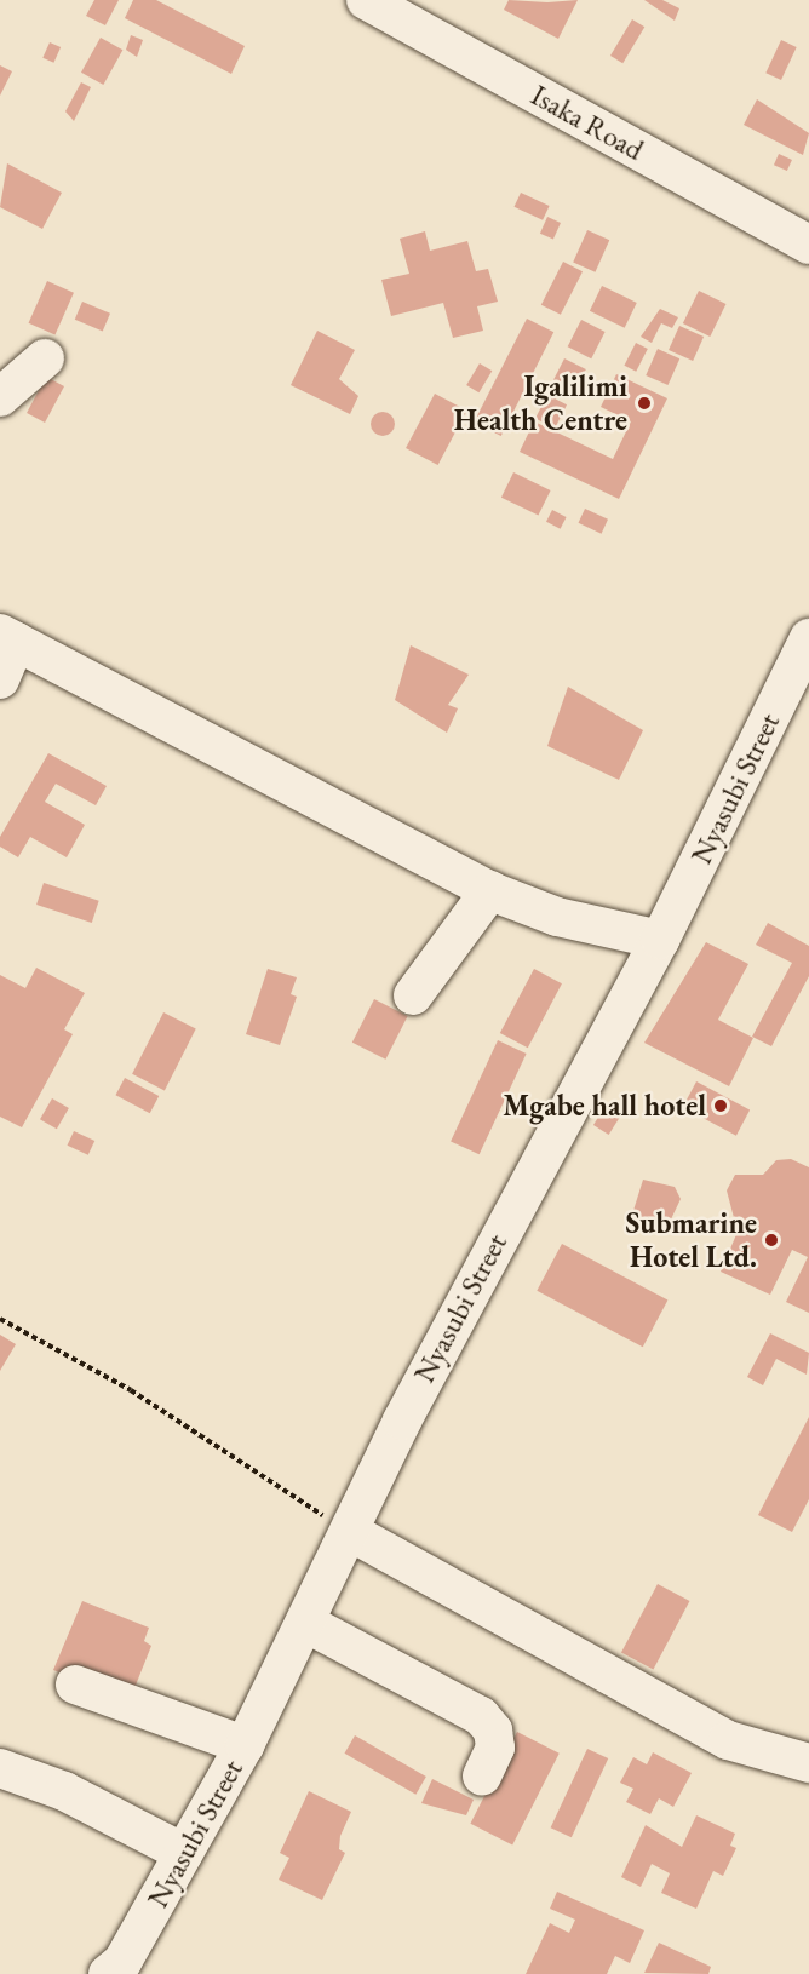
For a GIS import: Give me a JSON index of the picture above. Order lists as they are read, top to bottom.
{
  "streets": {
    "street": ["Isaka Road", "Nyasubi Street"]
  },
  "places": ["Igalilimi Health Centre", "Mgabe hall hotel", "Submarine Hotel Ltd."]
}
